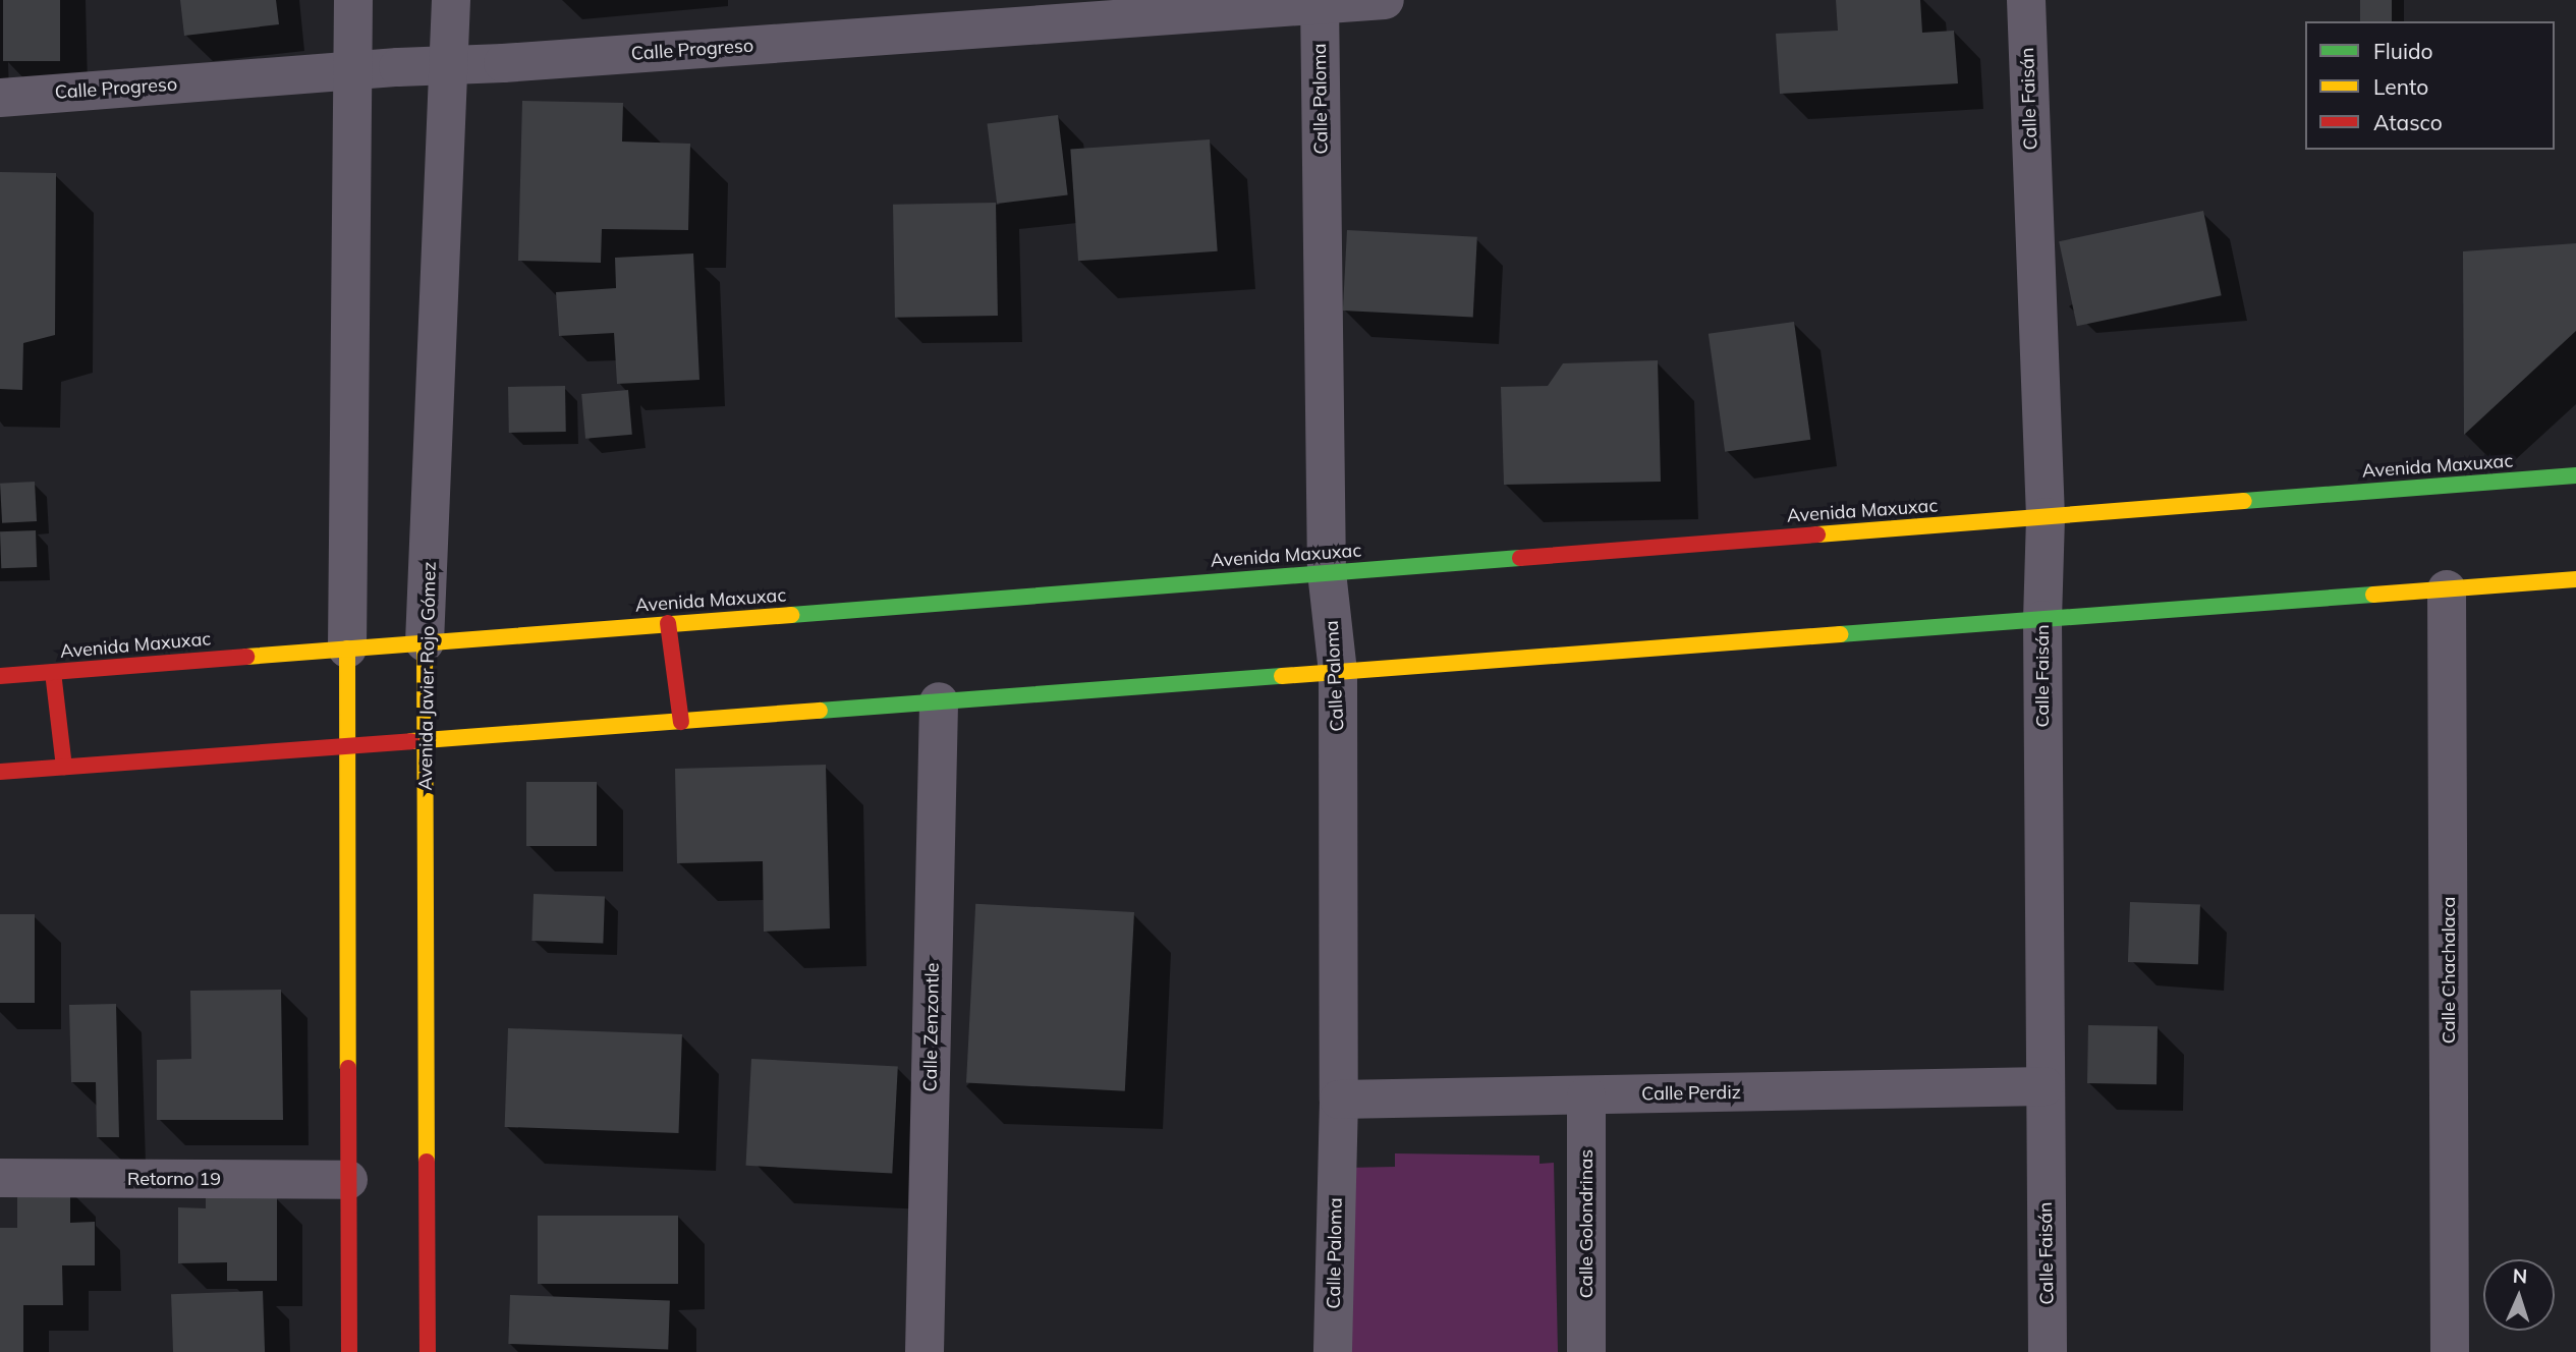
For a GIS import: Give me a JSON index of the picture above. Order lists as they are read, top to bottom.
{
  "streets": {
    "main road": ["Avenida Maxuxac", "Avenida Javier Rojo Gómez"],
    "street": [
      "Calle Progreso",
      "Calle Paloma",
      "Calle Faisán",
      "Calle Chachalaca",
      "Calle Zenzontle",
      "Calle Perdiz",
      "Retorno 19",
      "Calle Golondrinas"
    ]
  },
  "crossings": [
    ["Calle Progreso", "Calle Paloma"],
    ["Calle Progreso", "Avenida Javier Rojo Gómez"],
    ["Calle Paloma", "Avenida Maxuxac"],
    ["Calle Paloma", "Calle Perdiz"],
    ["Calle Faisán", "Avenida Maxuxac"],
    ["Calle Faisán", "Calle Perdiz"],
    ["Avenida Maxuxac", "Avenida Javier Rojo Gómez"],
    ["Calle Perdiz", "Calle Golondrinas"]
  ],
  "legend": ["Fluido", "Lento", "Atasco"],
  "north": "top"
}
